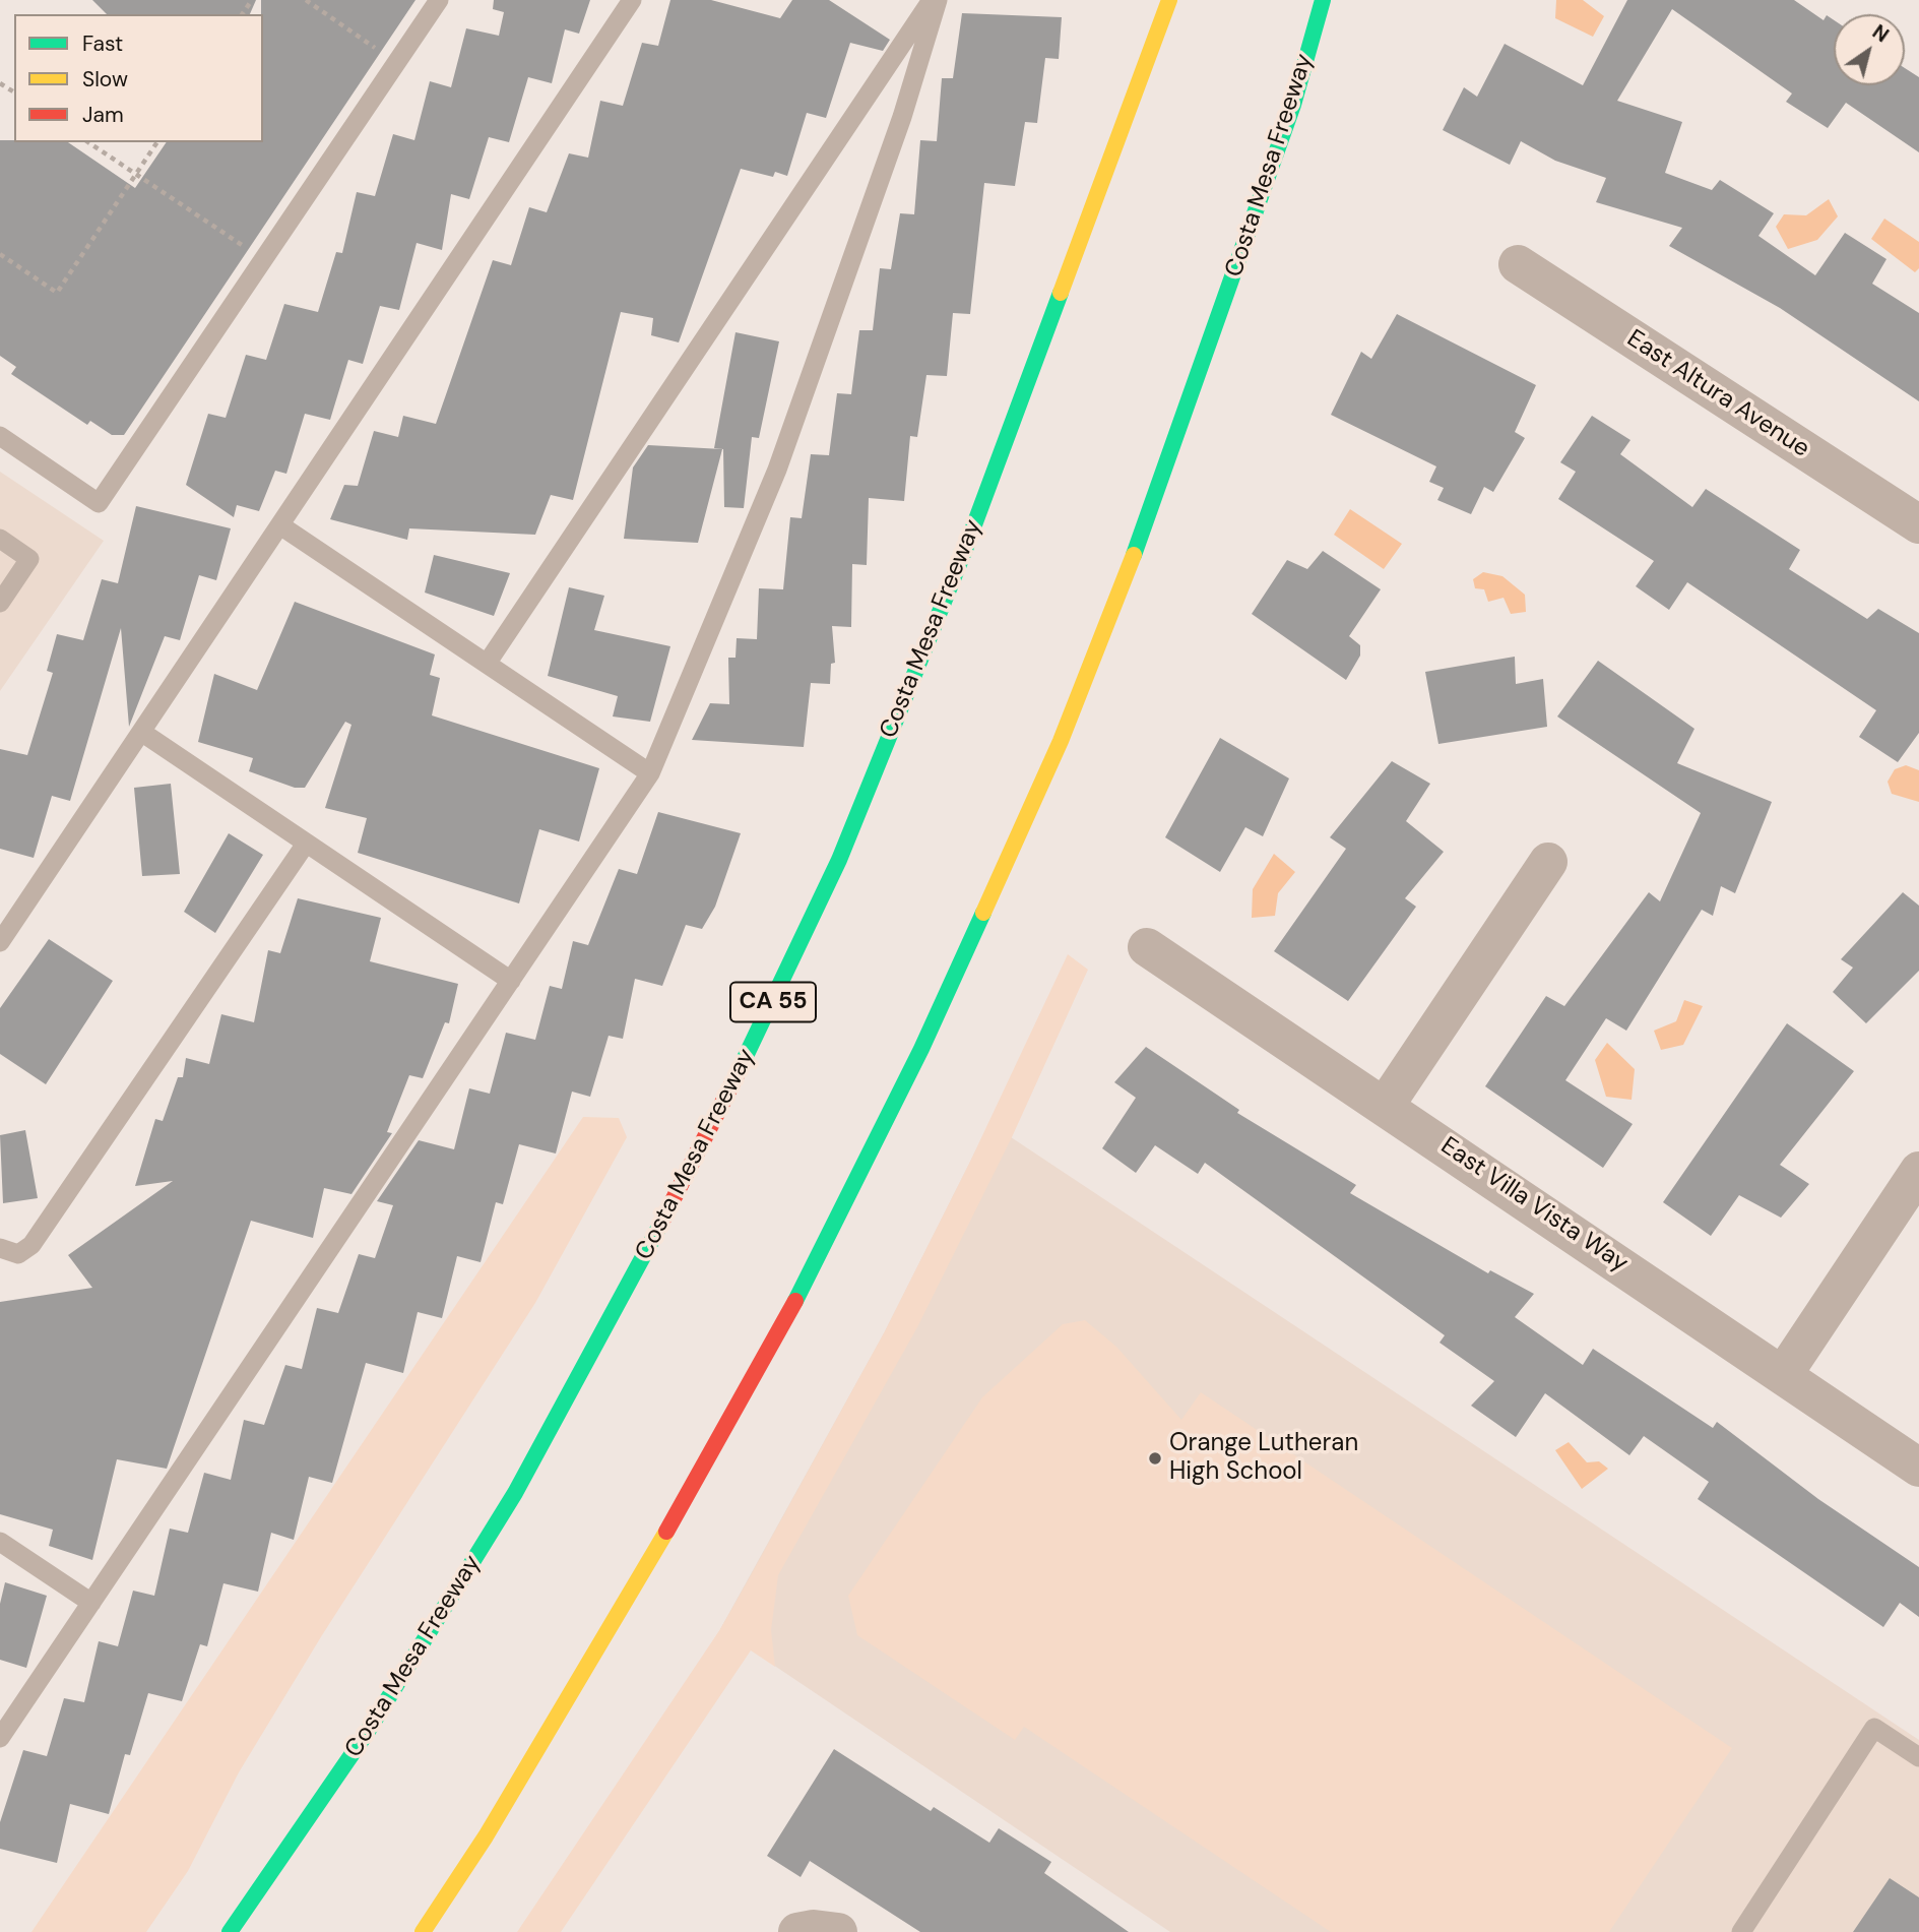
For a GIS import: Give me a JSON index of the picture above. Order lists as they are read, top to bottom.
{
  "streets": {
    "highway": ["Costa Mesa Freeway", "CA 55"],
    "street": ["East Altura Avenue", "East Villa Vista Way"]
  },
  "places": ["Orange Lutheran High School"],
  "legend": ["Fast", "Slow", "Jam"],
  "north": "top right"
}
